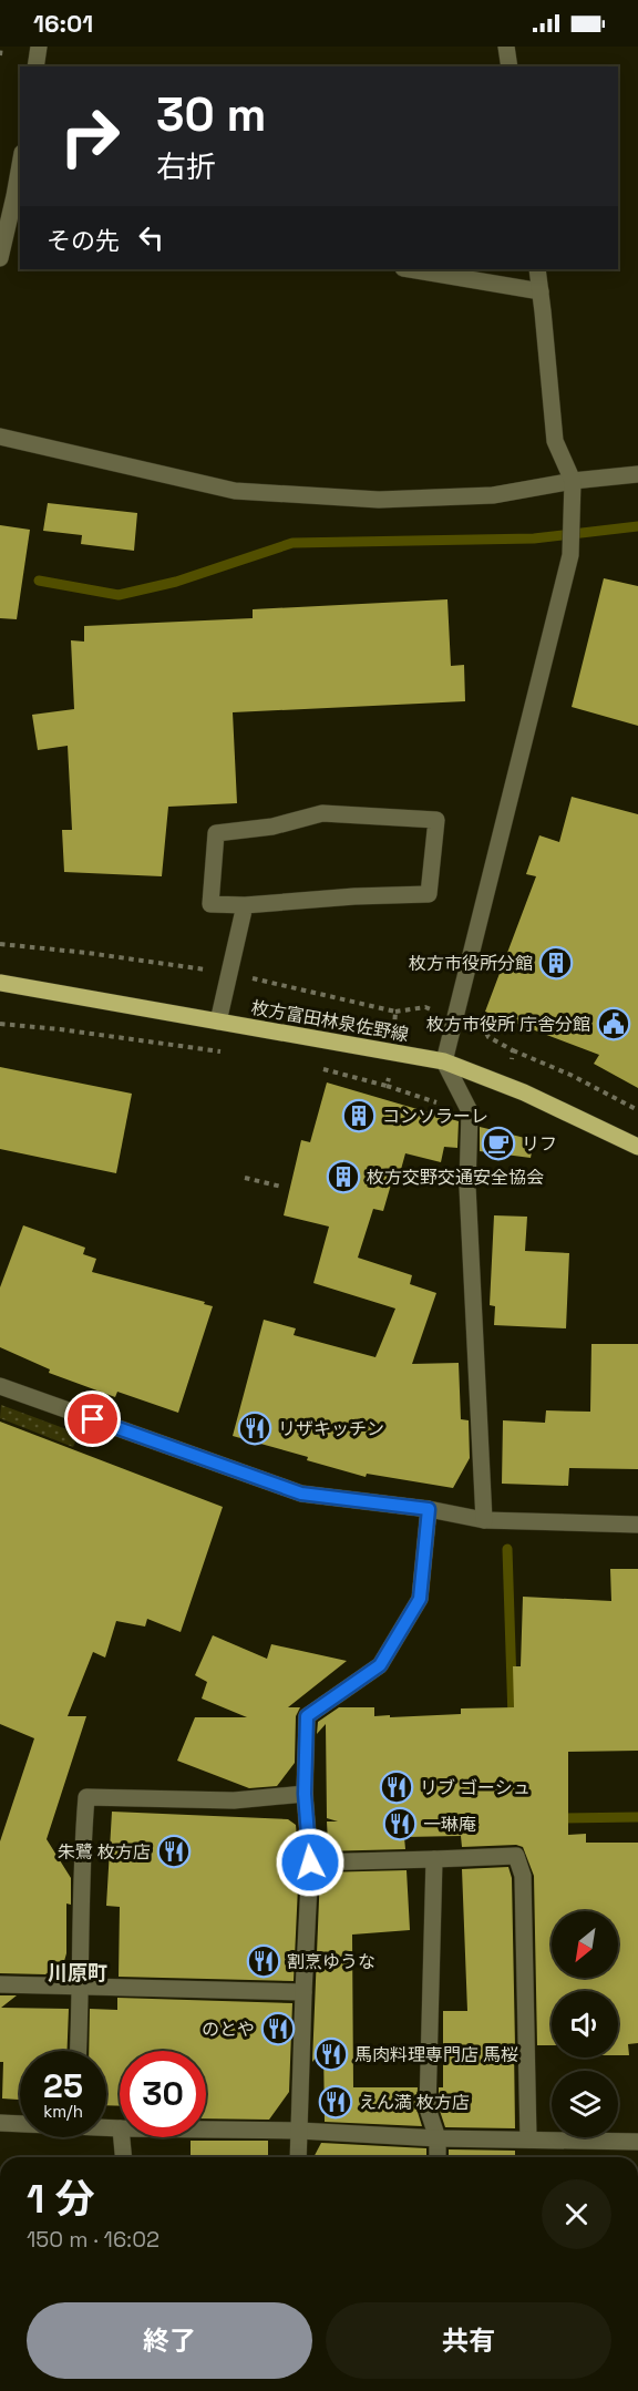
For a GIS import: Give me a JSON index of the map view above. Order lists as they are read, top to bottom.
{
  "streets": {
    "main road": ["枚方富田林泉佐野線"]
  },
  "districts": ["川原町"],
  "places": {
    "building": ["枚方市役所分館", "コンソラーレ", "枚方交野交通安全協会"],
    "public building": ["枚方市役所 庁舎分館"],
    "cafe": ["リフ"],
    "restaurant": [
      "リザキッチン",
      "リブ ゴーシュ",
      "一琳庵",
      "朱鷺 枚方店",
      "割烹ゆうな",
      "のとや",
      "馬肉料理専門店 馬桜",
      "えん満 枚方店"
    ]
  },
  "north": "bottom left",
  "page": {
    "status": "16:01",
    "turn": ["30 m", "右折"],
    "then": "その先",
    "speed": "25 km/h",
    "limit": "30",
    "heading": ["1 分", "150 m · 16:02"],
    "buttons": ["終了", "共有"]
  }
}
